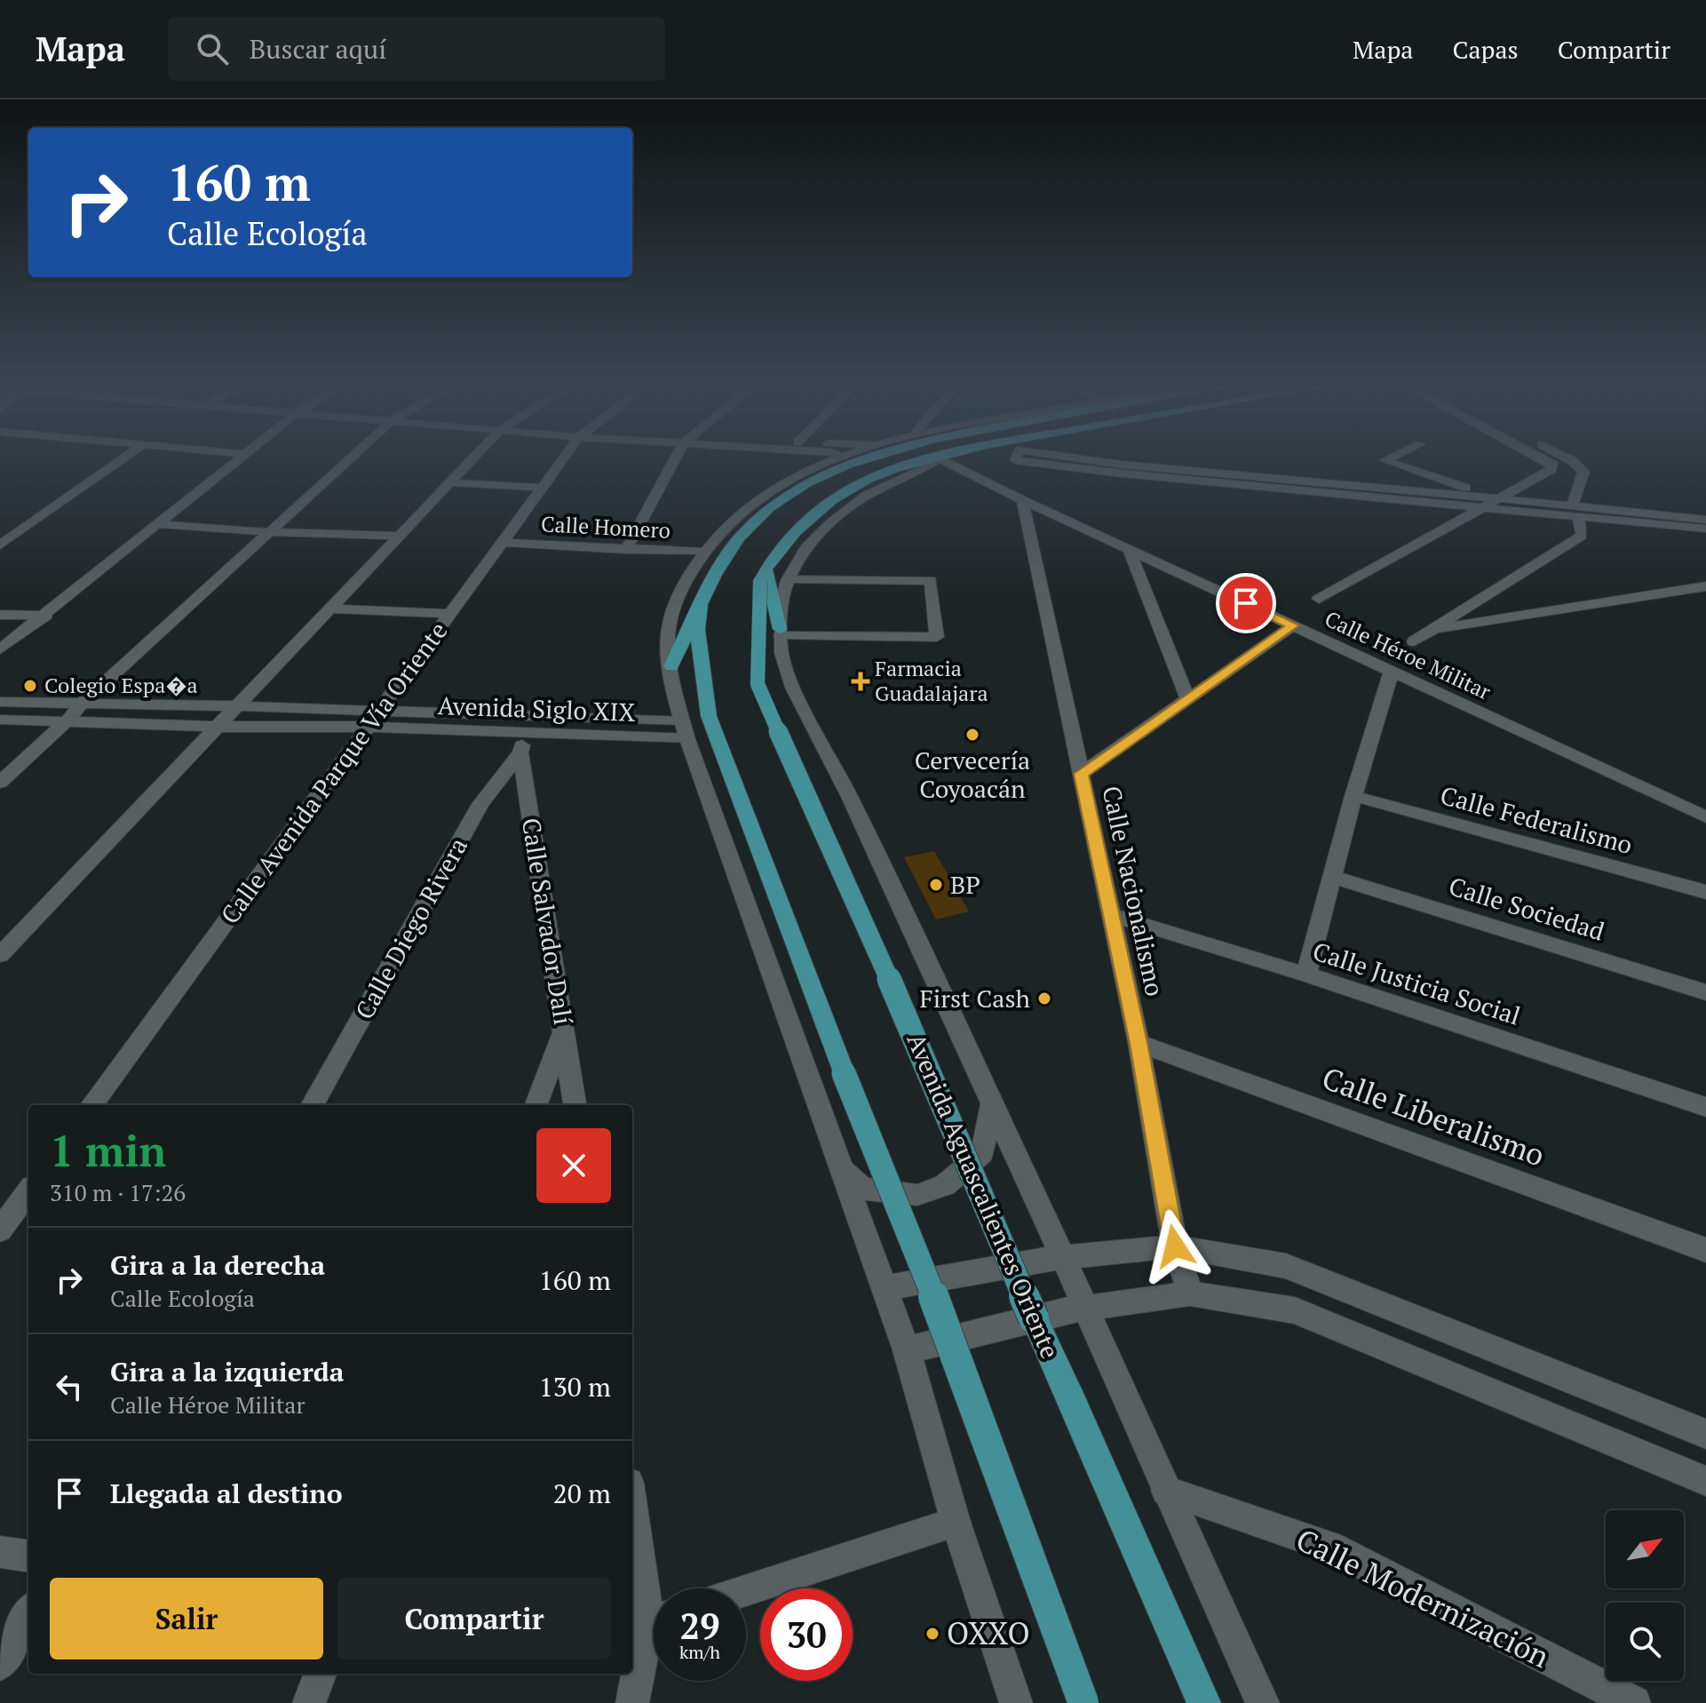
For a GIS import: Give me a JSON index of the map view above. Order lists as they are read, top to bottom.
{
  "streets": {
    "main road": ["Avenida Aguascalientes Oriente"],
    "street": [
      "Calle Homero",
      "Calle Héroe Militar",
      "Avenida Siglo XIX",
      "Calle Avenida Parque Vía Oriente",
      "Calle Federalismo",
      "Calle Nacionalismo",
      "Calle Sociedad",
      "Calle Salvador Dalí",
      "Calle Diego Rivera",
      "Calle Justicia Social",
      "Calle Liberalismo",
      "Calle Modernización"
    ]
  },
  "crossings": [
    ["Calle Homero", "Calle Avenida Parque Vía Oriente"],
    ["Calle Héroe Militar", "Calle Nacionalismo"],
    ["Avenida Siglo XIX", "Calle Avenida Parque Vía Oriente"],
    ["Avenida Siglo XIX", "Calle Salvador Dalí"],
    ["Avenida Siglo XIX", "Calle Diego Rivera"],
    ["Calle Nacionalismo", "Calle Justicia Social"],
    ["Calle Nacionalismo", "Calle Liberalismo"],
    ["Calle Salvador Dalí", "Calle Diego Rivera"]
  ],
  "places": {
    "health": ["Farmacia Guadalajara"],
    "other": [
      "Colegio Espa�a",
      "Cervecería Coyoacán",
      "BP",
      "First Cash",
      "OXXO"
    ]
  },
  "north": "top right",
  "page": {
    "header": "Mapa",
    "search": "Buscar aquí",
    "nav": ["Mapa", "Capas", "Compartir"],
    "turn": ["160 m", "Calle Ecología"],
    "heading": ["1 min", "310 m · 17:26"],
    "list": [
      {
        "name": "Gira a la derecha",
        "note": "Calle Ecología",
        "value": "160 m"
      },
      {
        "name": "Gira a la izquierda",
        "note": "Calle Héroe Militar",
        "value": "130 m"
      },
      {
        "name": "Llegada al destino",
        "value": "20 m"
      }
    ],
    "buttons": ["Salir", "Compartir"],
    "speed": "29 km/h",
    "limit": "30"
  }
}
